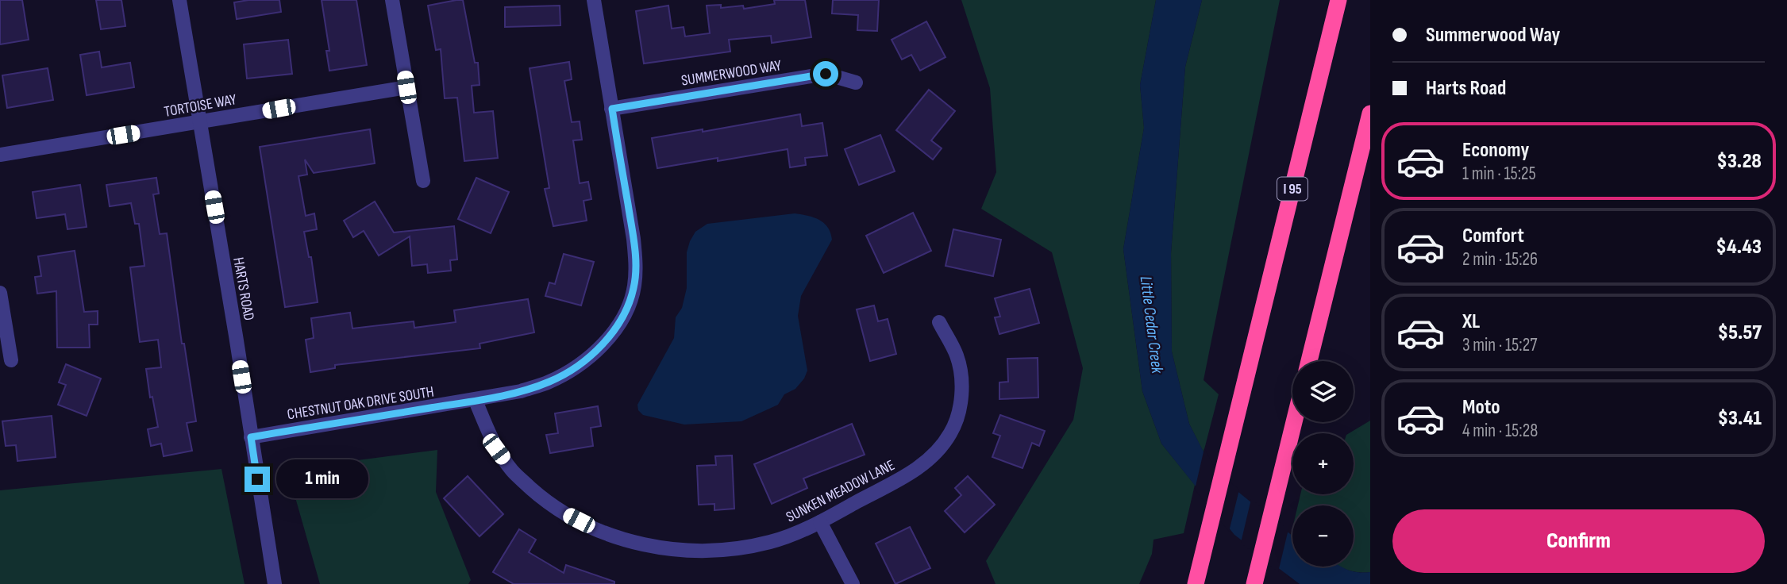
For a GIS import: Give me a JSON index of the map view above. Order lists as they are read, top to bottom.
{
  "streets": {
    "highway": ["I 95"],
    "street": [
      "SUMMERWOOD WAY",
      "TORTOISE WAY",
      "HARTS ROAD",
      "CHESTNUT OAK DRIVE SOUTH",
      "SUNKEN MEADOW LANE"
    ]
  },
  "crossings": [
    ["SUMMERWOOD WAY", "CHESTNUT OAK DRIVE SOUTH"],
    ["TORTOISE WAY", "HARTS ROAD"],
    ["HARTS ROAD", "CHESTNUT OAK DRIVE SOUTH"],
    ["CHESTNUT OAK DRIVE SOUTH", "SUNKEN MEADOW LANE"]
  ],
  "water": ["Little Cedar Creek"],
  "page": {
    "banner": ["Summerwood Way", "Harts Road"],
    "list": [
      {
        "name": "Economy",
        "note": "1 min · 15:25",
        "value": "$3.28"
      },
      {
        "name": "Comfort",
        "note": "2 min · 15:26",
        "value": "$4.43"
      },
      {
        "name": "XL",
        "note": "3 min · 15:27",
        "value": "$5.57"
      },
      {
        "name": "Moto",
        "note": "4 min · 15:28",
        "value": "$3.41"
      }
    ],
    "map_buttons": ["+", "−"],
    "bubble": "1 min",
    "buttons": "Confirm"
  }
}
